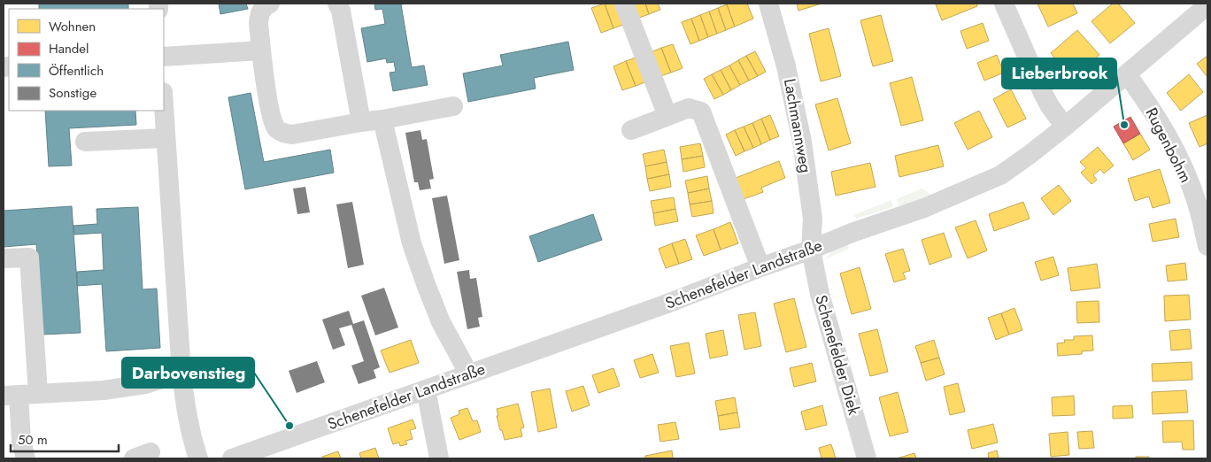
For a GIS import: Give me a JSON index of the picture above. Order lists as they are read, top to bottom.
{
  "streets": {
    "street": [
      "Lachmannweg",
      "Rugenbohm",
      "Schenefelder Landstraße",
      "Schenefelder Diek"
    ]
  },
  "crossings": [
    ["Lachmannweg", "Schenefelder Landstraße"],
    ["Lachmannweg", "Schenefelder Diek"],
    ["Rugenbohm", "Schenefelder Landstraße"],
    ["Schenefelder Landstraße", "Schenefelder Diek"]
  ],
  "places": ["Lieberbrook", "Darbovenstieg"],
  "legend": [
    "Wohnen",
    "Handel",
    "Öffentlich",
    "Sonstige"
  ],
  "scale_bar": "50 m"
}
